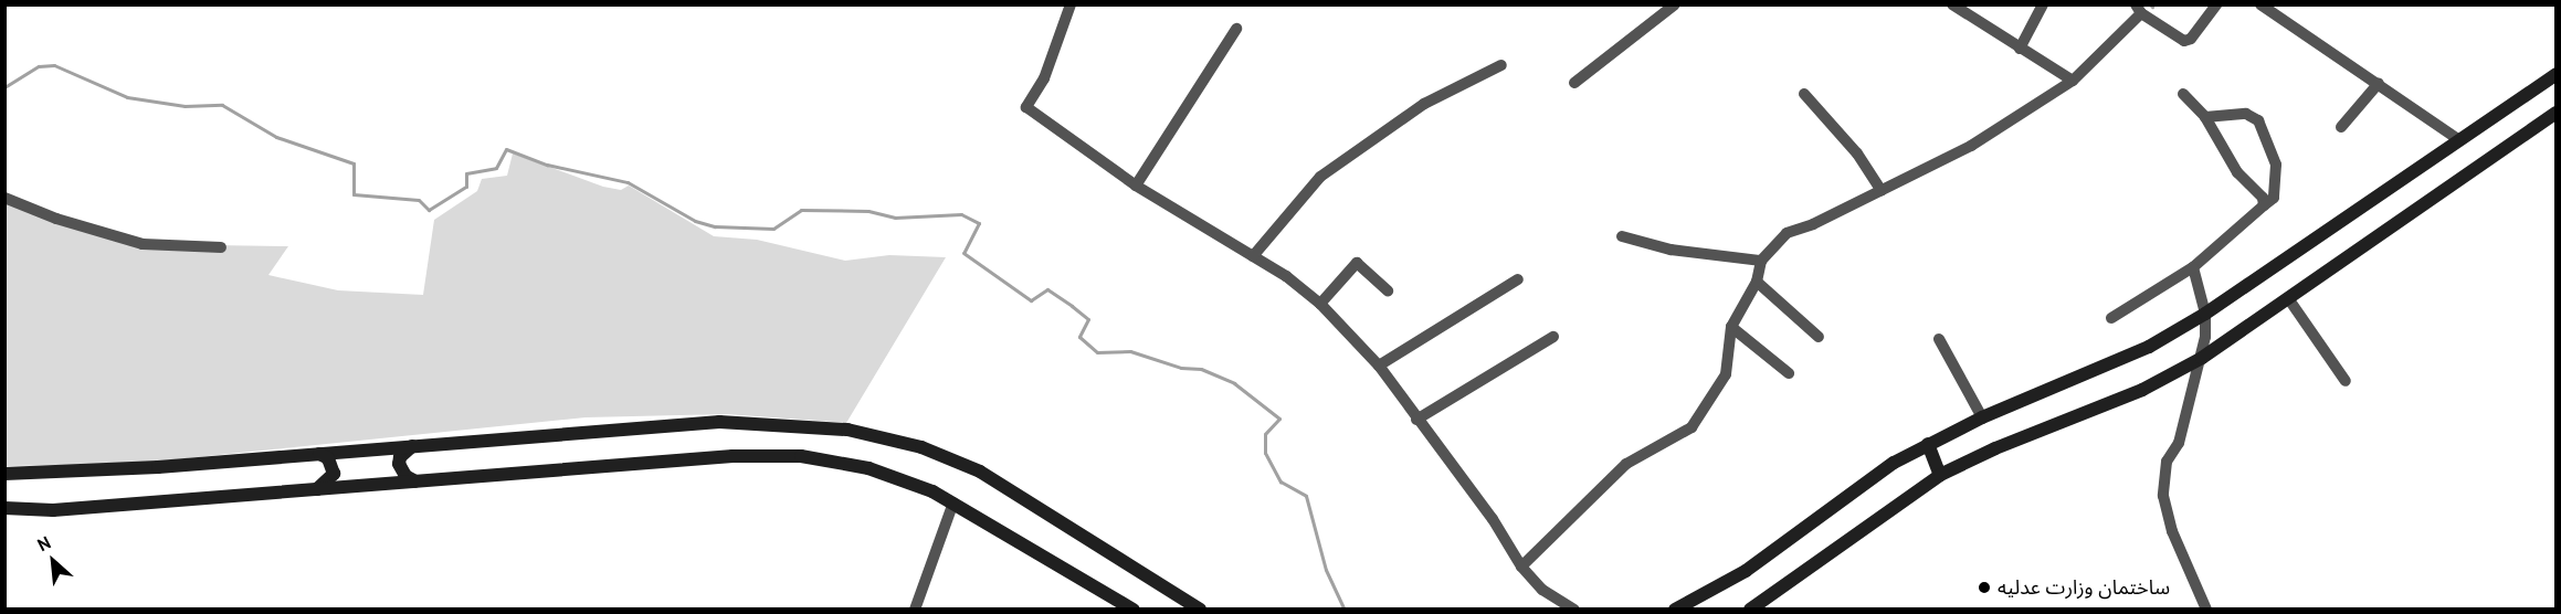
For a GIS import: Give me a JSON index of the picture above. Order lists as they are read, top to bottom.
{
  "places": ["ساختمان وزارت عدلیه"],
  "north": "top left"
}
